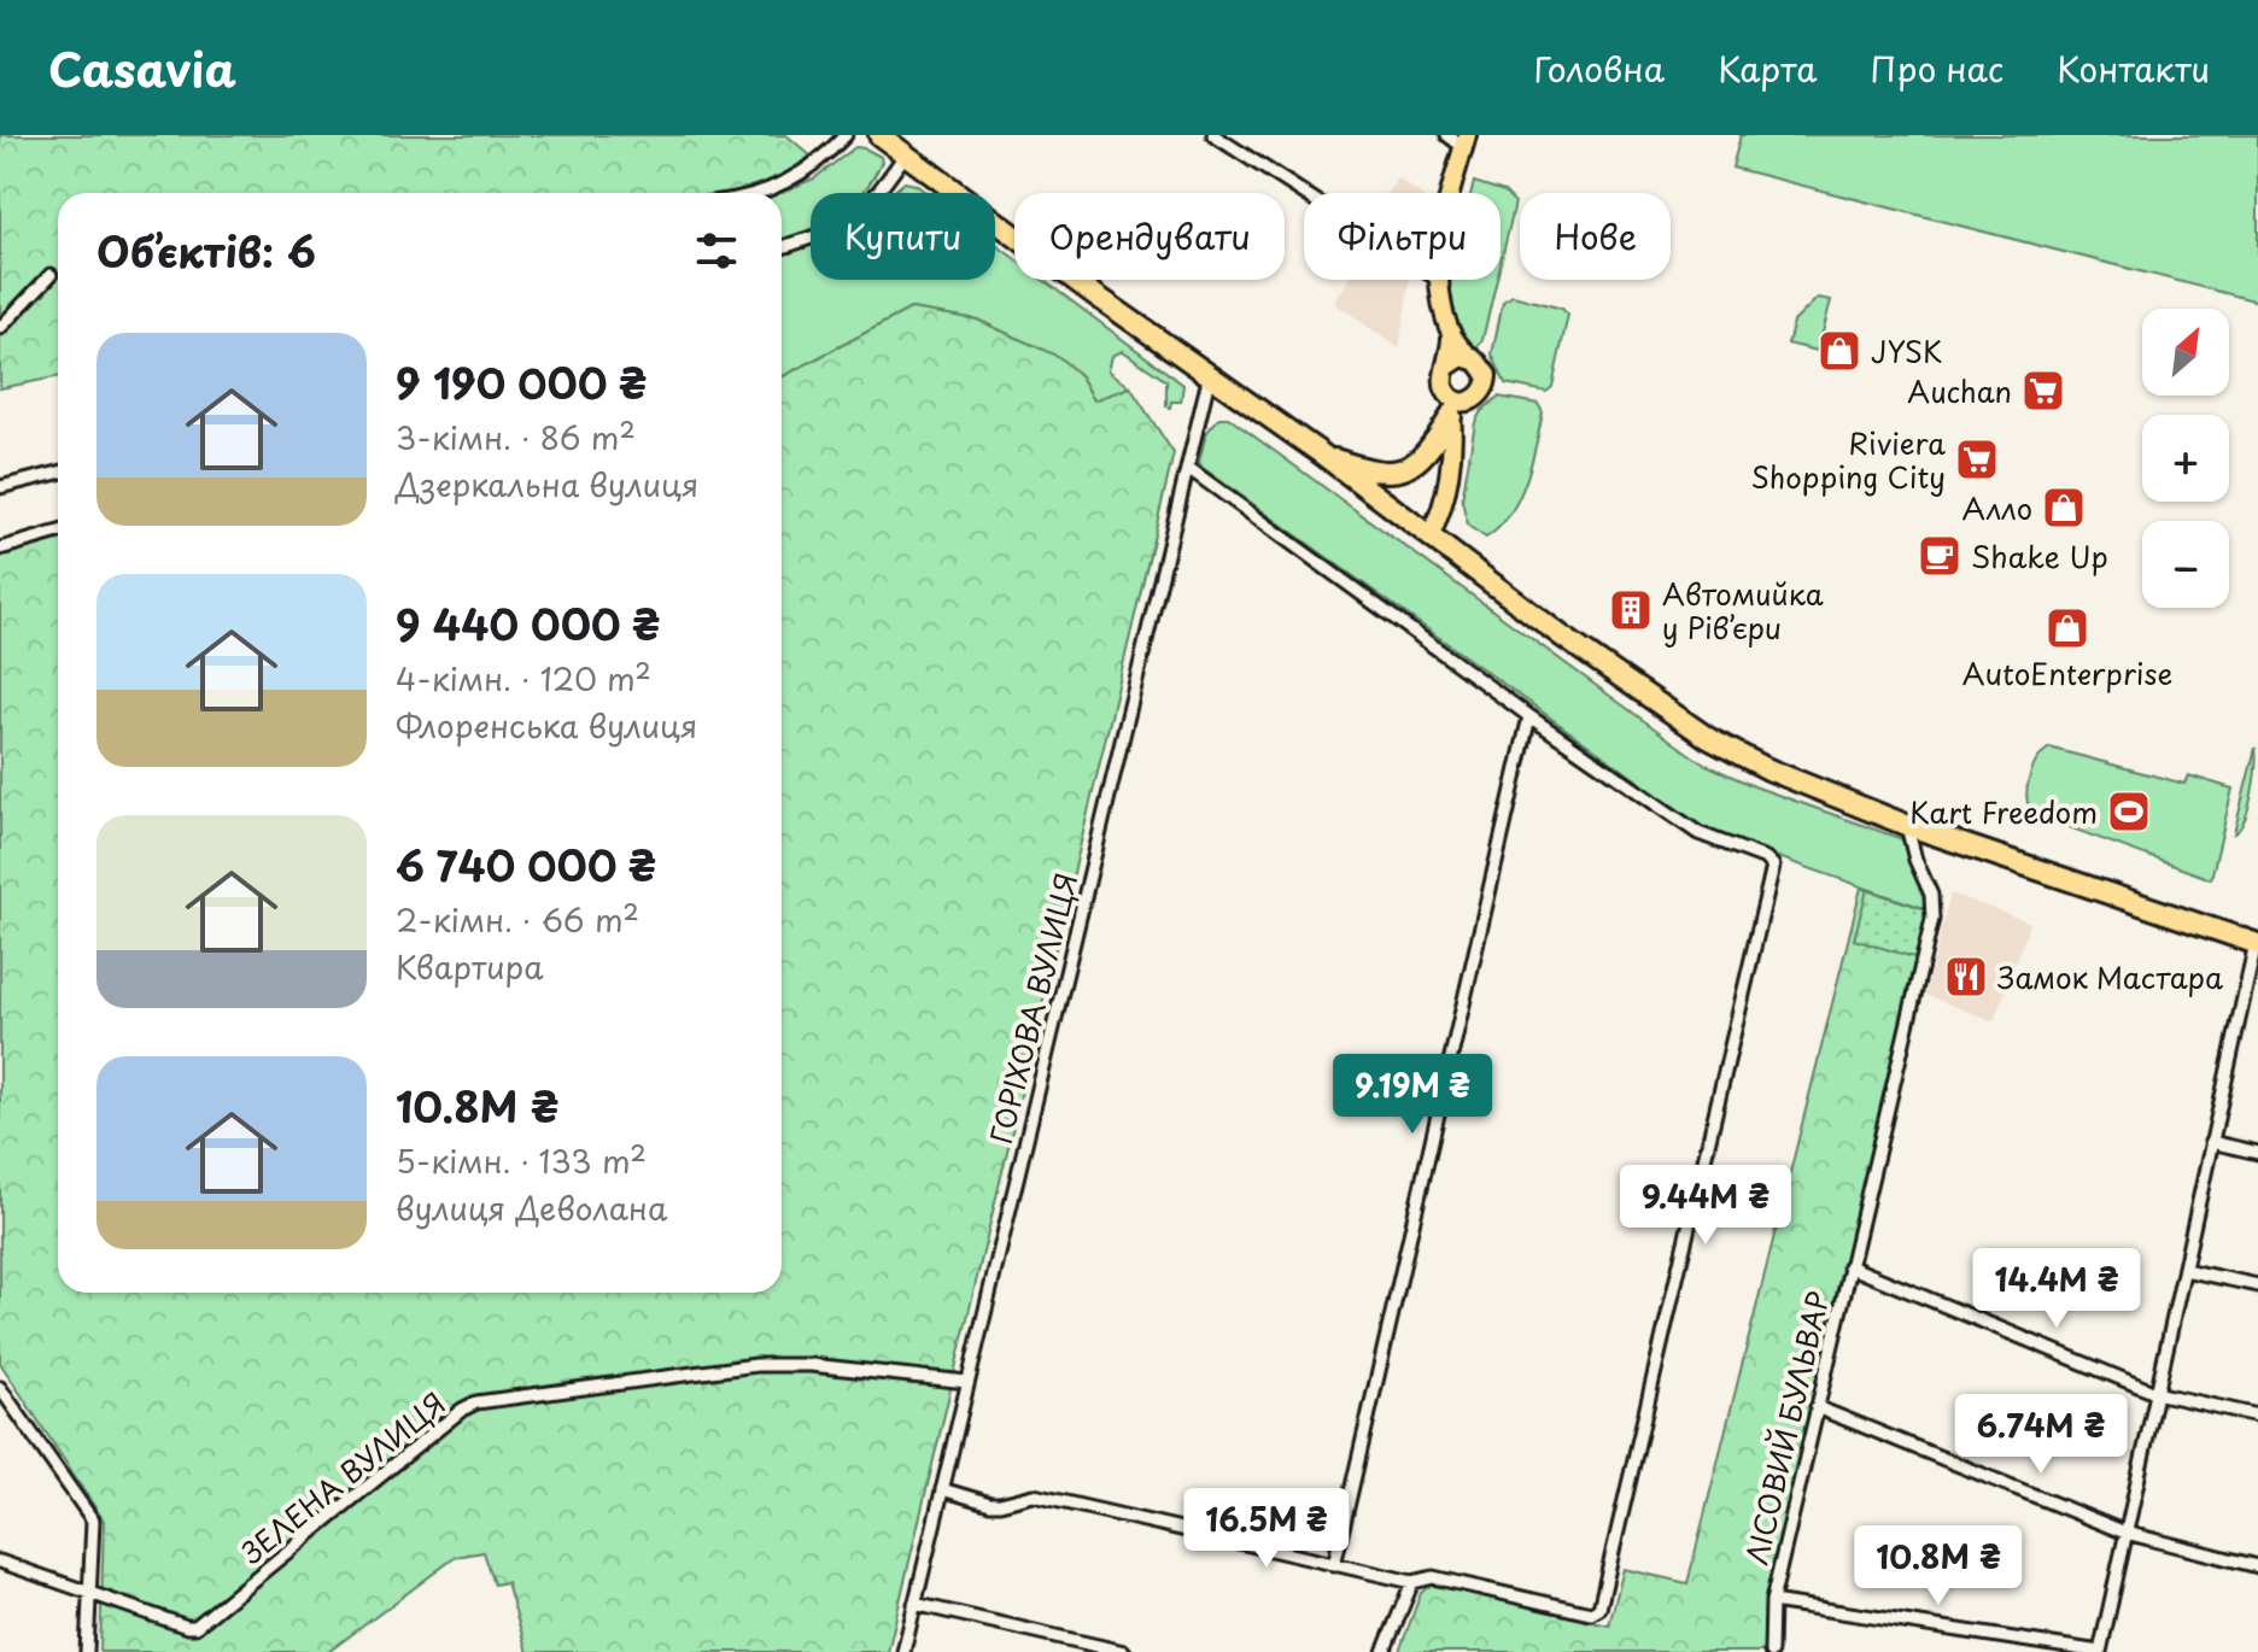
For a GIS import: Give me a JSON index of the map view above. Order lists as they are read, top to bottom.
{
  "streets": {
    "street": ["ГОРІХОВА ВУЛИЦЯ", "ЛІСОВИЙ БУЛЬВАР", "ЗЕЛЕНА ВУЛИЦЯ"]
  },
  "crossings": [
    ["ГОРІХОВА ВУЛИЦЯ", "ЗЕЛЕНА ВУЛИЦЯ"]
  ],
  "places": {
    "shop": ["JYSK", "Алло", "AutoEnterprise"],
    "supermarket": ["Auchan", "Riviera Shopping City"],
    "cafe": ["Shake Up"],
    "building": ["Автомийка у Рівʼєри"],
    "sports": ["Kart Freedom"],
    "restaurant": ["Замок Мастара"]
  },
  "north": "top right",
  "page": {
    "header": "Casavia",
    "nav": [
      "Головна",
      "Карта",
      "Про нас",
      "Контакти"
    ],
    "chip": [
      "Купити",
      "Орендувати",
      "Фільтри",
      "Нове"
    ],
    "heading": "Об’єктів: 6",
    "map_buttons": ["+", "−"],
    "list": [
      {
        "name": "9 190 000 ₴",
        "note": "3-кімн. · 86 m² · Дзеркальна вулиця"
      },
      {
        "name": "9 440 000 ₴",
        "note": "4-кімн. · 120 m² · Флоренська вулиця"
      },
      {
        "name": "6 740 000 ₴",
        "note": "2-кімн. · 66 m² · Квартира"
      },
      {
        "name": "10.8M ₴",
        "note": "5-кімн. · 133 m² · вулиця Деволана"
      }
    ],
    "price": [
      "9.19M ₴",
      "9.44M ₴",
      "14.4M ₴",
      "6.74M ₴",
      "16.5M ₴",
      "10.8M ₴"
    ]
  }
}
